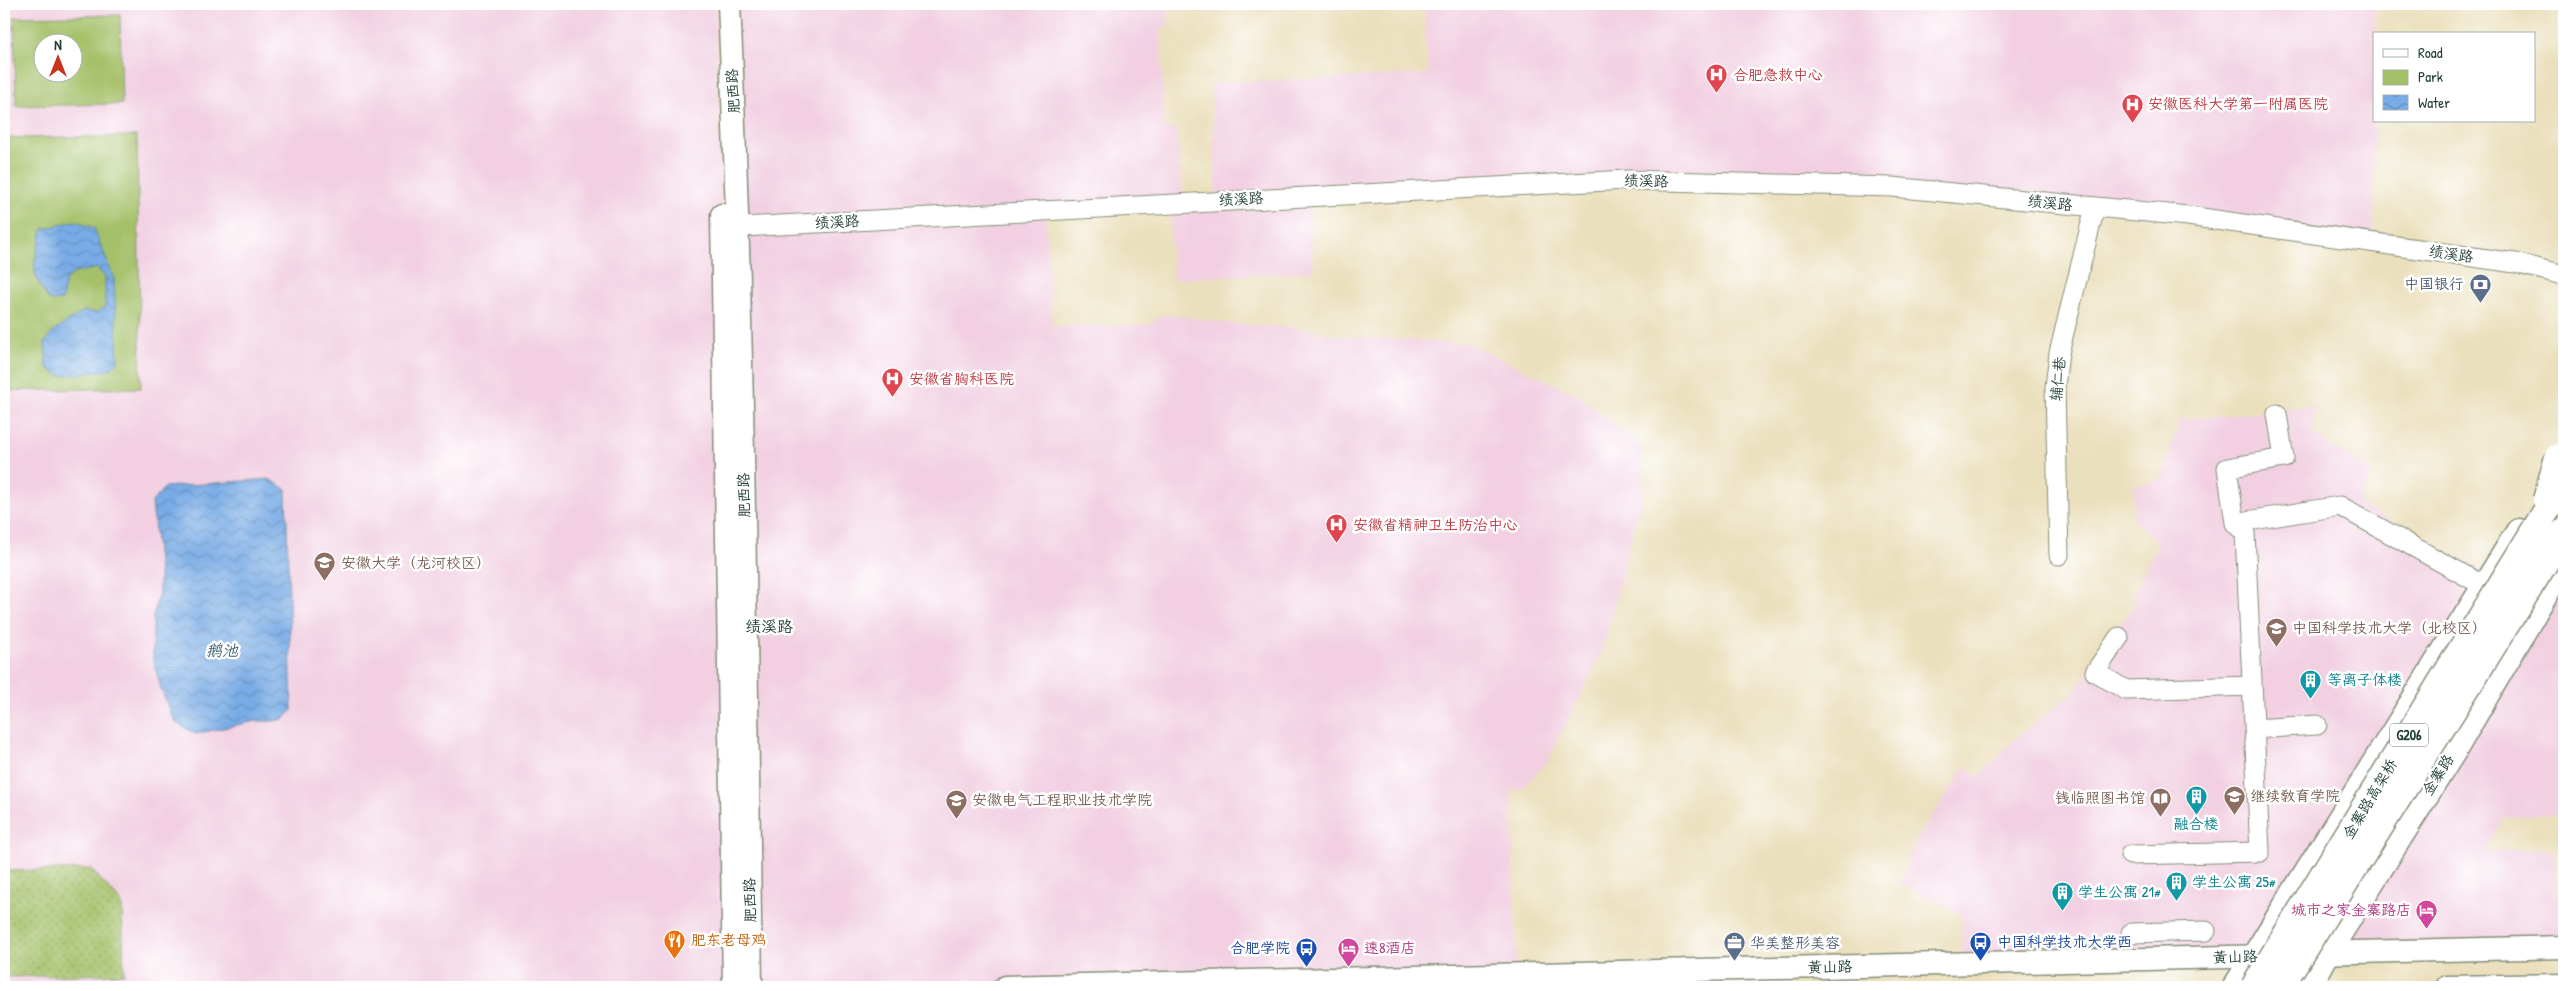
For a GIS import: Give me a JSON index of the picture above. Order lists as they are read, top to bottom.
{
  "streets": {
    "highway": ["G206", "金寨路", "金寨路高架桥"],
    "main road": ["肥西路", "黄山路"],
    "street": ["绩溪路", "辅仁巷"]
  },
  "crossings": [
    ["肥西路", "绩溪路"],
    ["绩溪路", "辅仁巷"],
    ["金寨路", "金寨路高架桥"],
    ["金寨路", "黄山路"]
  ],
  "districts": ["绩溪路"],
  "water": ["鹅池"],
  "places": {
    "hospital": [
      "合肥急救中心",
      "安徽医科大学第一附属医院",
      "安徽省胸科医院",
      "安徽省精神卫生防治中心"
    ],
    "bank": ["中国银行"],
    "school or university": [
      "安徽大学（龙河校区）",
      "中国科学技术大学（北校区）",
      "继续教育学院",
      "安徽电气工程职业技术学院"
    ],
    "building": [
      "等离子体楼",
      "融合楼",
      "学生公寓 25#",
      "学生公寓 21#"
    ],
    "library": ["钱临照图书馆"],
    "hotel": ["城市之家金寨路店", "速8酒店"],
    "restaurant": ["肥东老母鸡"],
    "bus stop": ["中国科学技术大学西", "合肥学院"],
    "office": ["华美整形美容"]
  },
  "legend": ["Road", "Park", "Water"],
  "north": "top"
}
